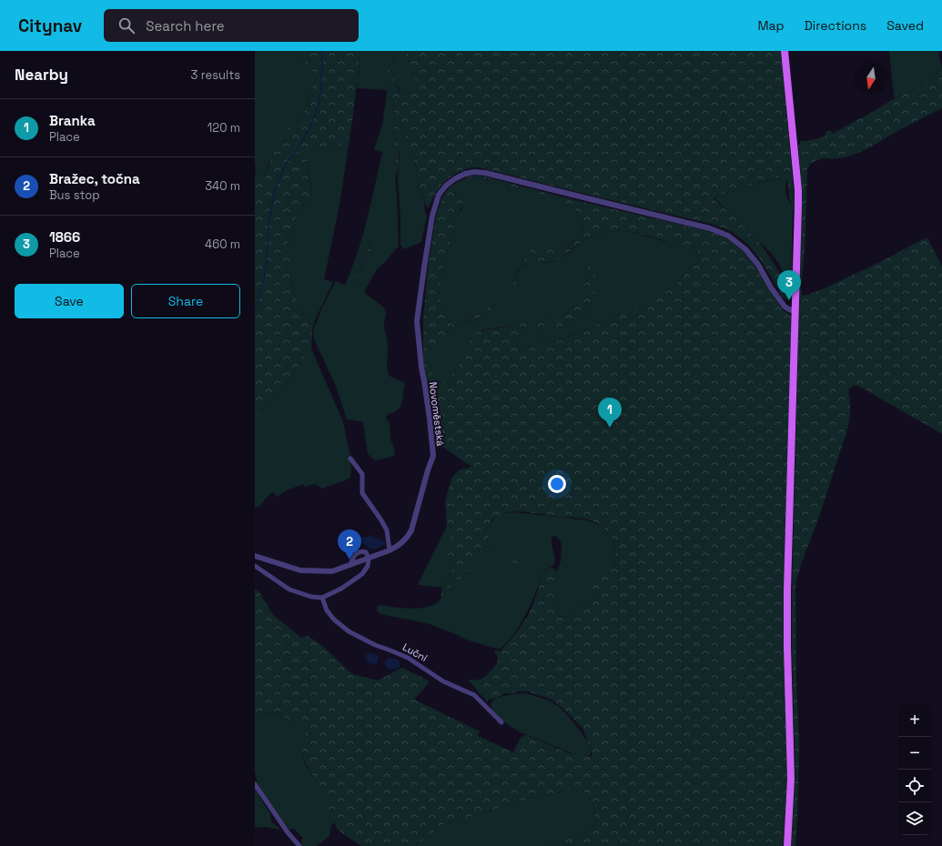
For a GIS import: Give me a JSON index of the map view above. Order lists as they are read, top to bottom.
{
  "streets": {
    "street": ["Novoměstská", "Luční"]
  },
  "north": "bottom",
  "page": {
    "header": "Citynav",
    "search": "Search here",
    "nav": ["Map", "Directions", "Saved"],
    "heading": ["Nearby", "3 results"],
    "list": [
      {
        "mark": "1",
        "name": "Branka",
        "note": "Place",
        "value": "120 m"
      },
      {
        "mark": "2",
        "name": "Bražec, točna",
        "note": "Bus stop",
        "value": "340 m"
      },
      {
        "mark": "3",
        "name": "1866",
        "note": "Place",
        "value": "460 m"
      }
    ],
    "pins": ["3", "1", "2"],
    "buttons": ["Save", "Share"],
    "map_buttons": ["+", "−"]
  }
}
